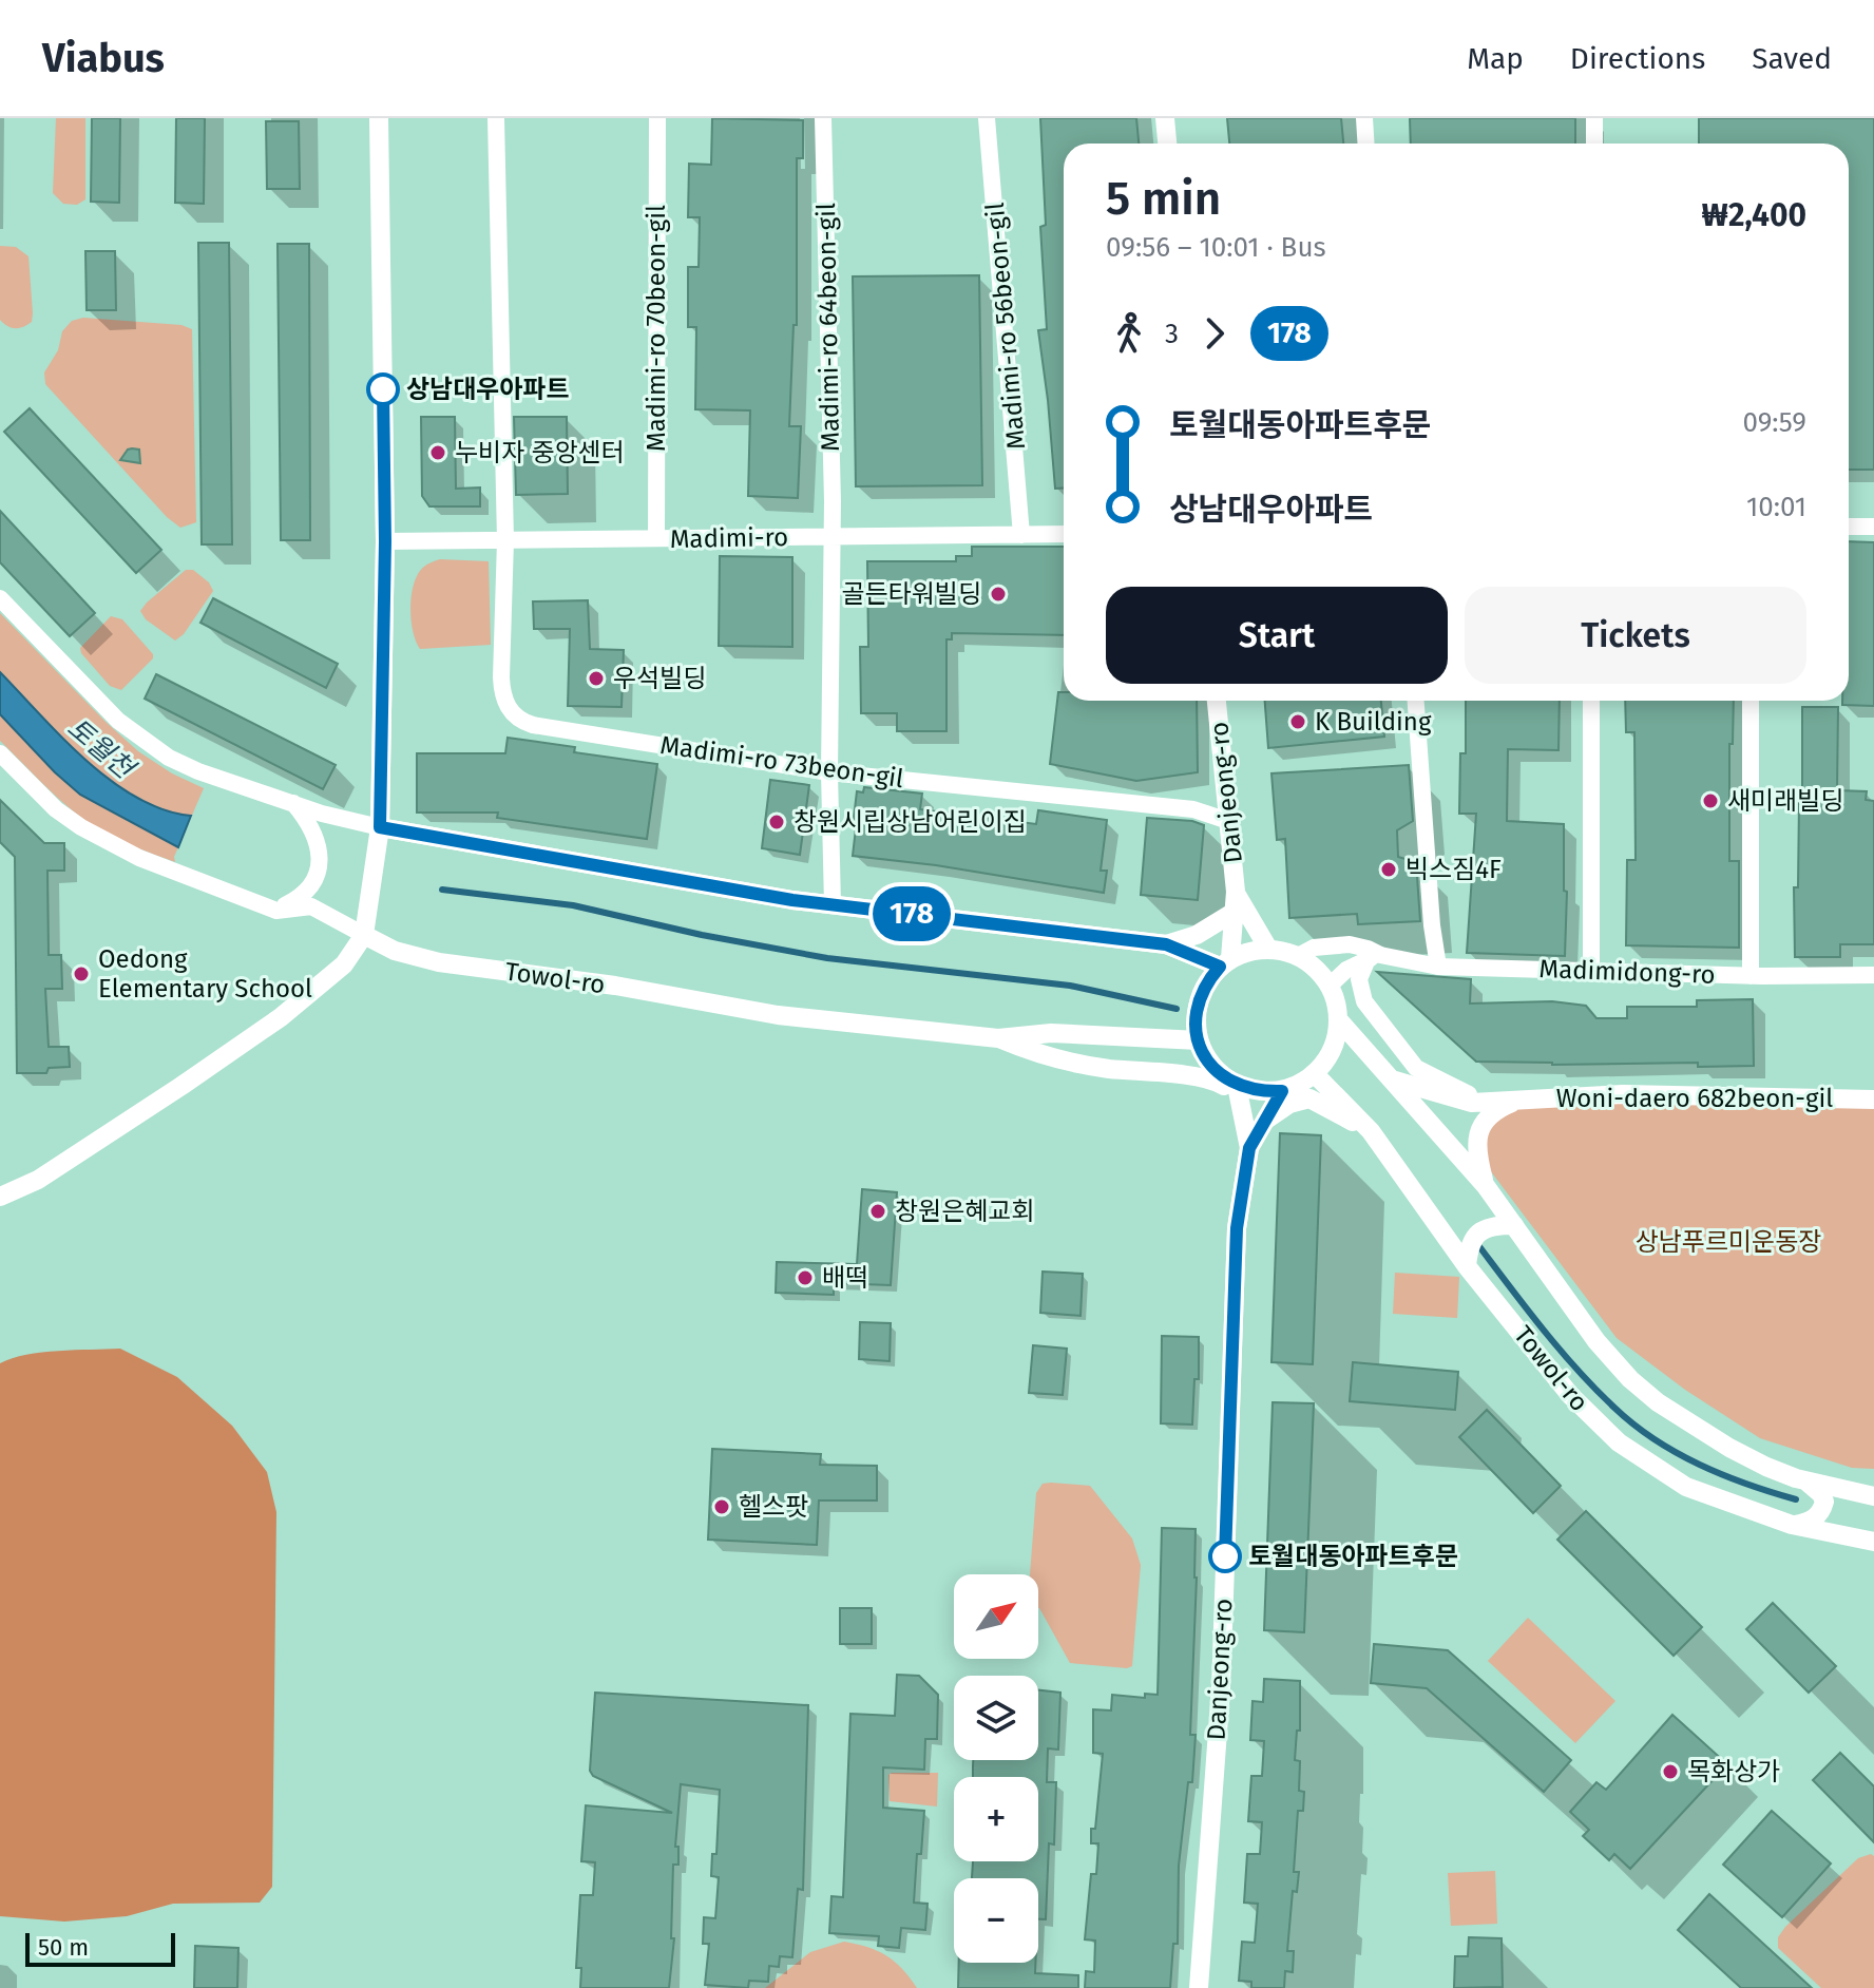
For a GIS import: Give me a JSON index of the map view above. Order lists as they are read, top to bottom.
{
  "streets": {
    "street": [
      "Madimi-ro 56beon-gil",
      "Madimi-ro 64beon-gil",
      "Madimi-ro 70beon-gil",
      "Madimi-ro",
      "Madimi-ro 73beon-gil",
      "Danjeong-ro",
      "Madimidong-ro",
      "Towol-ro",
      "Woni-daero 682beon-gil"
    ]
  },
  "crossings": [
    ["Madimi-ro 56beon-gil", "Madimi-ro"],
    ["Madimi-ro 64beon-gil", "Madimi-ro"],
    ["Madimi-ro 64beon-gil", "Madimi-ro 73beon-gil"],
    ["Madimi-ro 70beon-gil", "Madimi-ro"],
    ["Madimi-ro", "Madimi-ro 73beon-gil"],
    ["Madimi-ro 73beon-gil", "Danjeong-ro"],
    ["Danjeong-ro", "Madimidong-ro"],
    ["Danjeong-ro", "Towol-ro"],
    ["Madimidong-ro", "Towol-ro"],
    ["Towol-ro", "Woni-daero 682beon-gil"]
  ],
  "water": ["토월천"],
  "parks": ["상남푸르미운동장"],
  "places": [
    "상남대우아파트",
    "누비자 중앙센터",
    "골든타워빌딩",
    "우석빌딩",
    "K Building",
    "새미래빌딩",
    "창원시립상남어린이집",
    "빅스짐4F",
    "Oedong Elementary School",
    "창원은혜교회",
    "배떡",
    "헬스팟",
    "토월대동아파트후문",
    "목화상가"
  ],
  "lines": ["bus line 178"],
  "scale_bar": "50 m",
  "north": "top right",
  "page": {
    "header": "Viabus",
    "nav": ["Map", "Directions", "Saved"],
    "on_map": "178",
    "heading": ["5 min", "09:56 – 10:01 · Bus", "₩2,400"],
    "legs": ["3", "178"],
    "list": [
      {
        "name": "토월대동아파트후문",
        "value": "09:59"
      },
      {
        "name": "상남대우아파트",
        "value": "10:01"
      }
    ],
    "buttons": ["Start", "Tickets"],
    "map_buttons": ["+", "−"],
    "scale": "50 m"
  }
}
